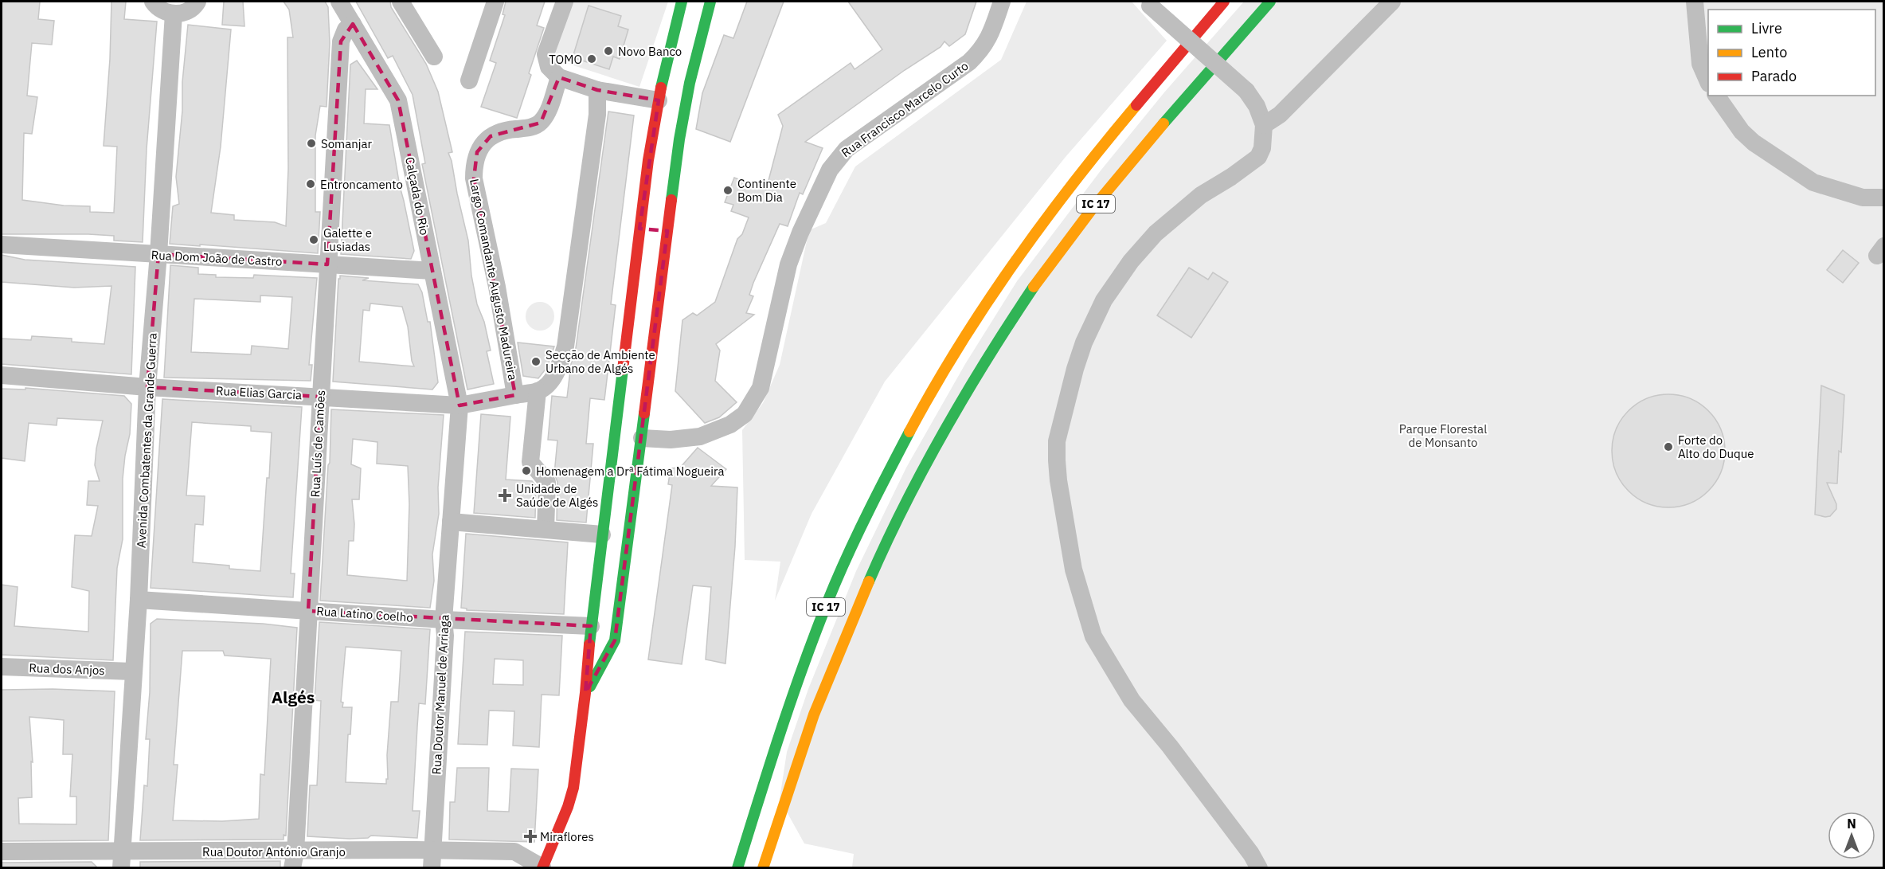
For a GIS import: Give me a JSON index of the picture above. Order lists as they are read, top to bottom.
{
  "streets": {
    "main road": ["IC 17"],
    "street": [
      "Rua Francisco Marcelo Curto",
      "Calçada do Rio",
      "Rua Dom João de Castro",
      "Largo Comandante Augusto Madureira",
      "Rua Elias Garcia",
      "Avenida Combatentes da Grande Guerra",
      "Rua Luís de Camões",
      "Rua Latino Coelho",
      "Rua dos Anjos",
      "Rua Doutor Manuel de Arriaga",
      "Rua Doutor António Granjo"
    ]
  },
  "crossings": [
    ["Calçada do Rio", "Rua Dom João de Castro"],
    ["Calçada do Rio", "Rua Elias Garcia"],
    ["Calçada do Rio", "Rua Luís de Camões"],
    ["Calçada do Rio", "Rua Doutor Manuel de Arriaga"],
    ["Rua Dom João de Castro", "Avenida Combatentes da Grande Guerra"],
    ["Rua Dom João de Castro", "Rua Luís de Camões"],
    ["Largo Comandante Augusto Madureira", "Rua Elias Garcia"],
    ["Rua Elias Garcia", "Avenida Combatentes da Grande Guerra"],
    ["Rua Elias Garcia", "Rua Luís de Camões"],
    ["Rua Elias Garcia", "Rua Doutor Manuel de Arriaga"],
    ["Avenida Combatentes da Grande Guerra", "Rua Latino Coelho"],
    ["Avenida Combatentes da Grande Guerra", "Rua dos Anjos"],
    ["Avenida Combatentes da Grande Guerra", "Rua Doutor António Granjo"],
    ["Rua Luís de Camões", "Rua Latino Coelho"],
    ["Rua Luís de Camões", "Rua Doutor António Granjo"],
    ["Rua Latino Coelho", "Rua Doutor Manuel de Arriaga"],
    ["Rua Doutor Manuel de Arriaga", "Rua Doutor António Granjo"]
  ],
  "districts": ["Algés"],
  "parks": ["Parque Florestal de Monsanto"],
  "places": {
    "other": [
      "Novo Banco",
      "TOMO",
      "Somanjar",
      "Entroncamento",
      "Continente Bom Dia",
      "Galette e Lusiadas",
      "Secção de Ambiente Urbano de Algés",
      "Forte do Alto do Duque",
      "Homenagem a Drª Fátima Nogueira"
    ],
    "health": ["Unidade de Saúde de Algés", "Miraflores"]
  },
  "legend": ["Livre", "Lento", "Parado"],
  "north": "top"
}
